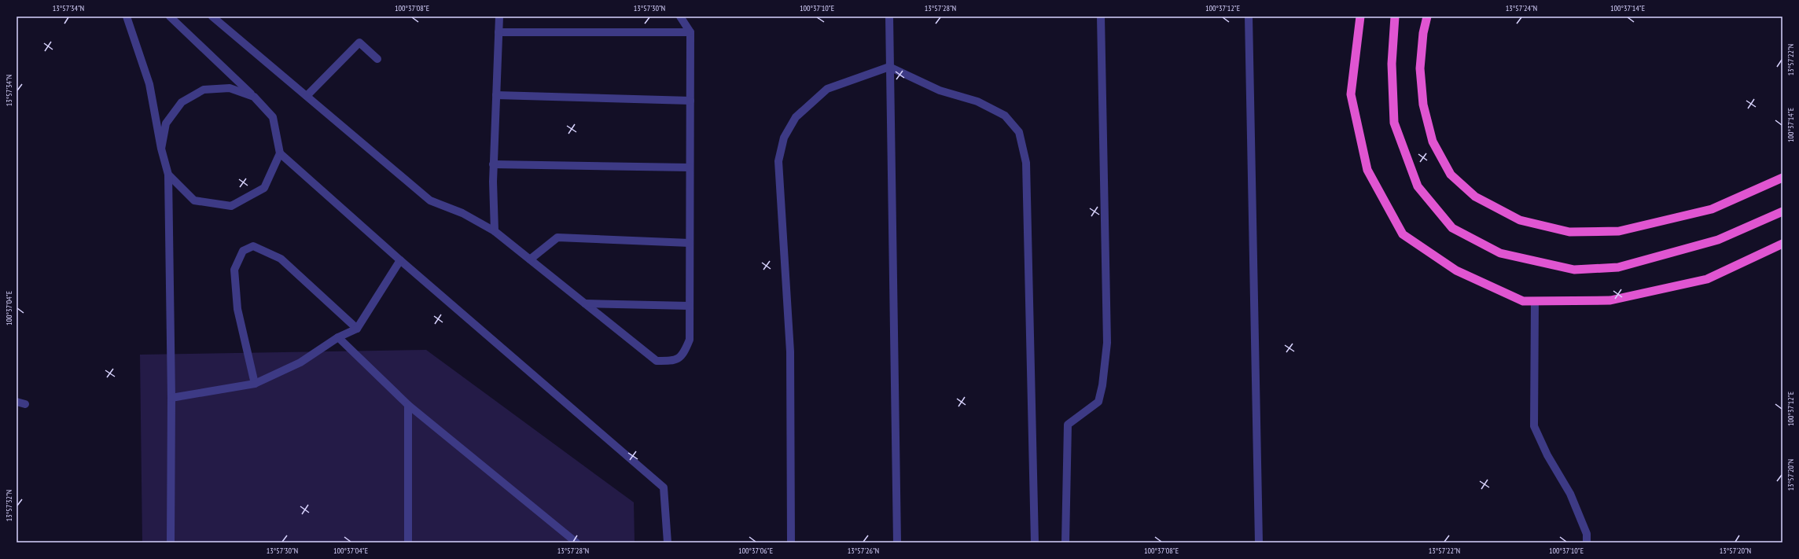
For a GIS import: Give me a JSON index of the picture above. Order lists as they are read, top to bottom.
{
  "coordinates": [
    "13°57'34\"N",
    "100°37'08\"E",
    "13°57'30\"N",
    "100°37'10\"E",
    "13°57'28\"N",
    "100°37'12\"E",
    "13°57'24\"N",
    "100°37'14\"E",
    "13°57'22\"N",
    "100°37'04\"E",
    "13°57'20\"N",
    "13°57'32\"N",
    "100°37'06\"E",
    "13°57'26\"N"
  ]
}
